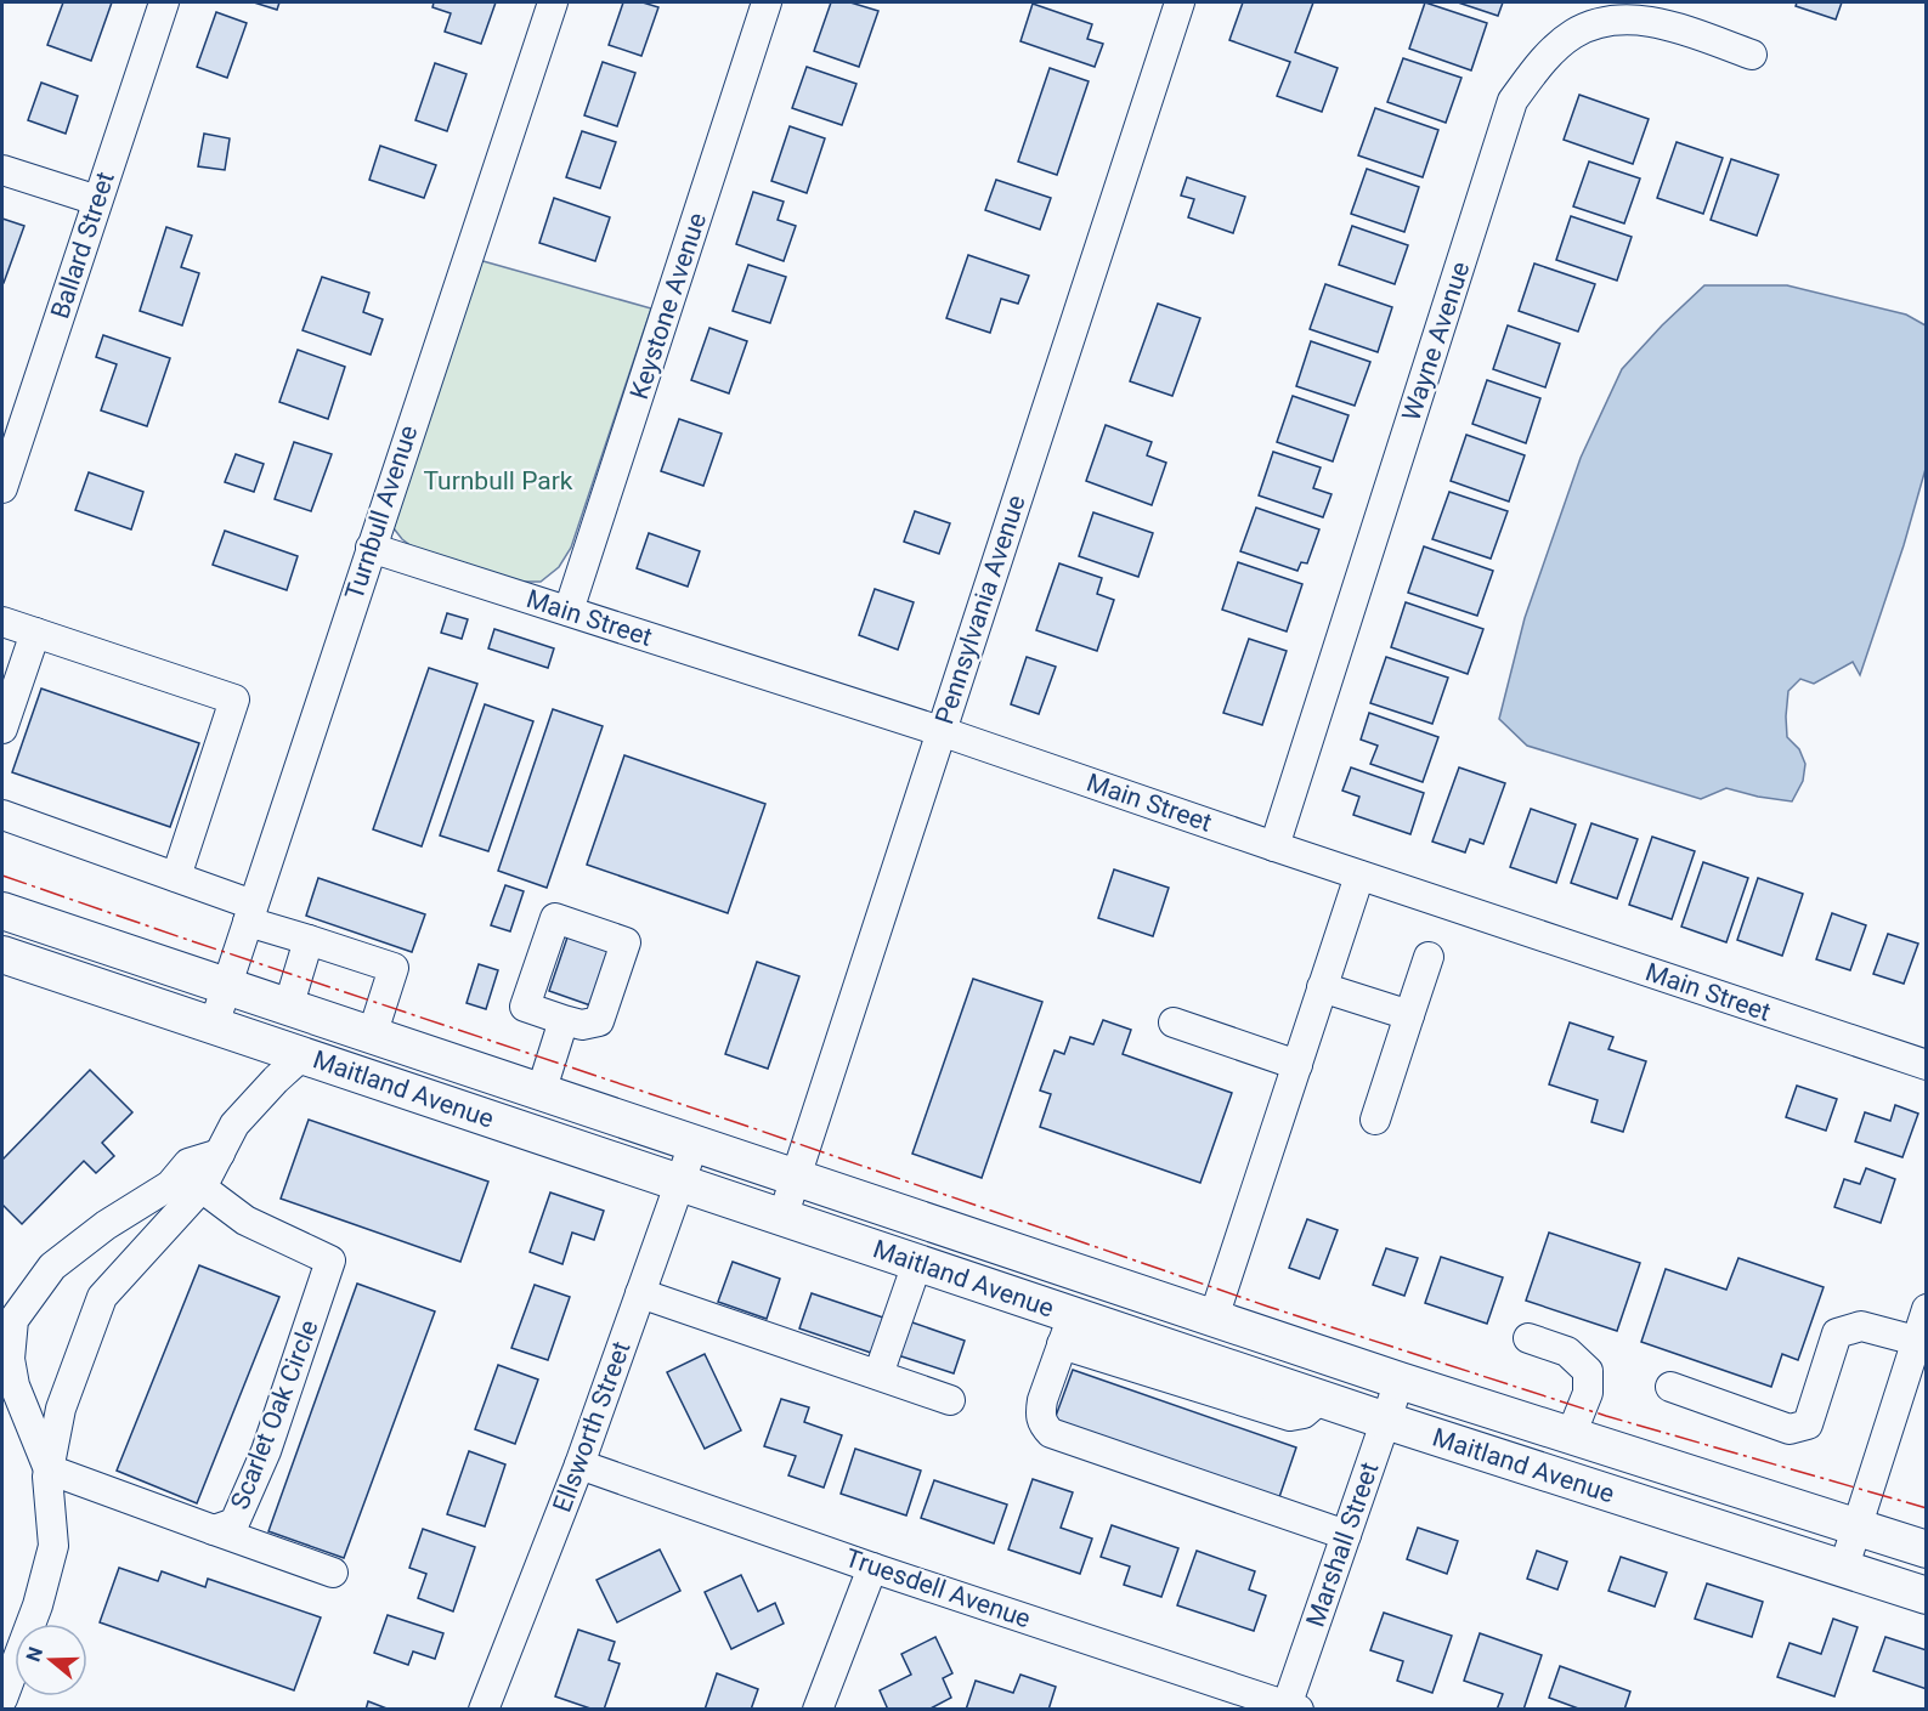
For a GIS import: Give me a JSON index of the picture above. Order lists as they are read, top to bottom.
{
  "streets": {
    "main road": ["Maitland Avenue"],
    "street": [
      "Ballard Street",
      "Keystone Avenue",
      "Wayne Avenue",
      "Turnbull Avenue",
      "Pennsylvania Avenue",
      "Main Street",
      "Scarlet Oak Circle",
      "Ellsworth Street",
      "Marshall Street",
      "Truesdell Avenue"
    ]
  },
  "crossings": [
    ["Keystone Avenue", "Main Street"],
    ["Wayne Avenue", "Main Street"],
    ["Turnbull Avenue", "Main Street"],
    ["Turnbull Avenue", "Maitland Avenue"],
    ["Pennsylvania Avenue", "Main Street"],
    ["Pennsylvania Avenue", "Maitland Avenue"],
    ["Maitland Avenue", "Ellsworth Street"],
    ["Maitland Avenue", "Marshall Street"],
    ["Ellsworth Street", "Truesdell Avenue"],
    ["Marshall Street", "Truesdell Avenue"]
  ],
  "parks": ["Turnbull Park"],
  "north": "left"
}
